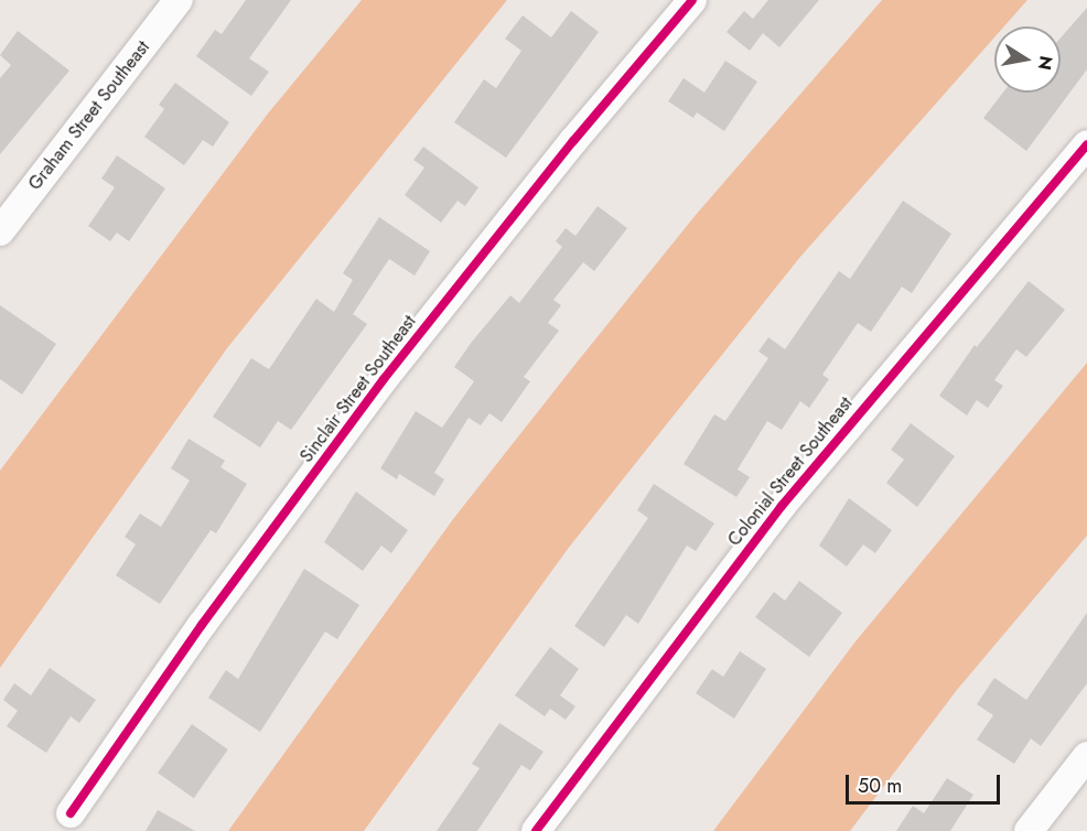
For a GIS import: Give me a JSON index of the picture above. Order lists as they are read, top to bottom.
{
  "streets": {
    "street": ["Graham Street Southeast", "Sinclair Street Southeast", "Colonial Street Southeast"]
  },
  "scale_bar": "50 m",
  "north": "right"
}
